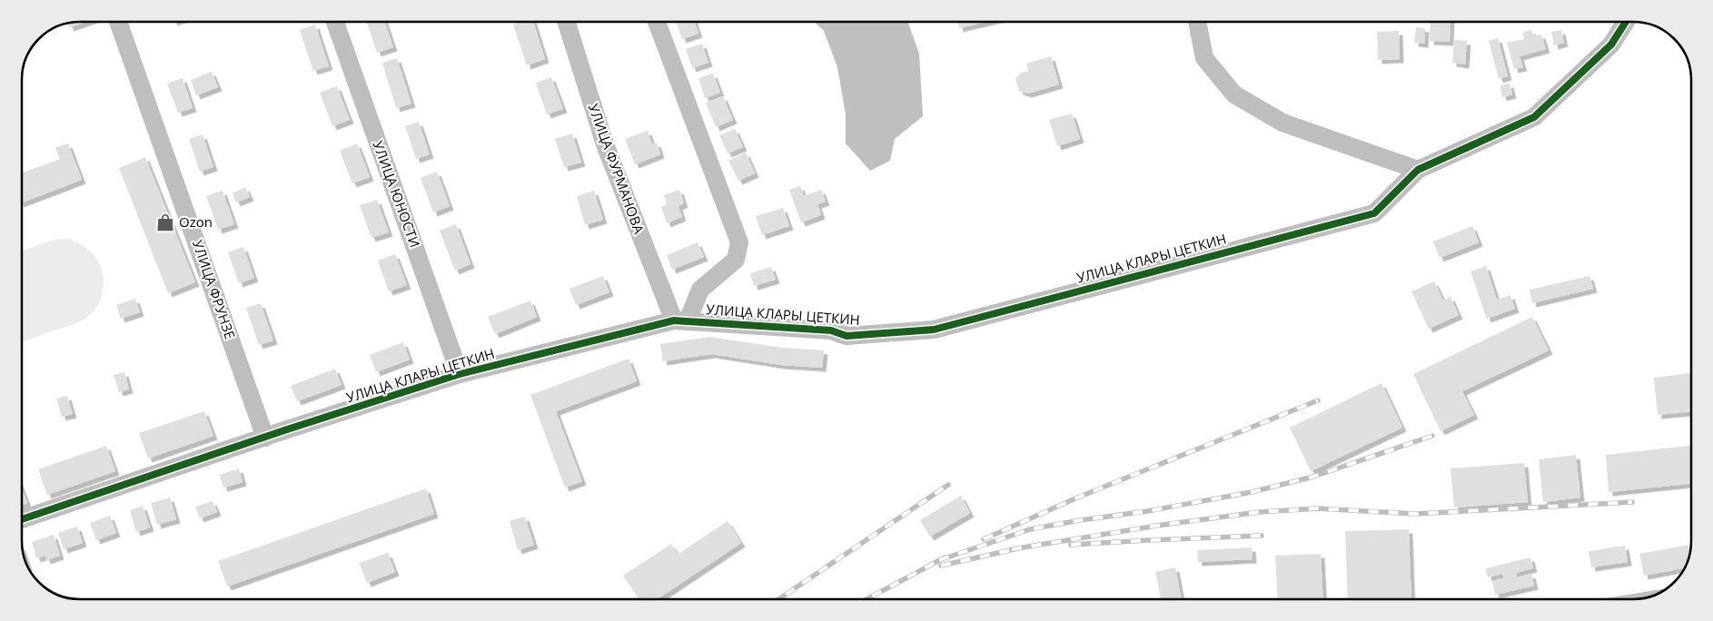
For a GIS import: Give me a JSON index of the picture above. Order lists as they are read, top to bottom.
{
  "streets": {
    "street": [
      "УЛИЦА ФУРМАНОВА",
      "УЛИЦА ЮНОСТИ",
      "УЛИЦА КЛАРЫ ЦЕТКИН",
      "УЛИЦА ФРУНЗЕ"
    ]
  },
  "crossings": [
    ["УЛИЦА ФУРМАНОВА", "УЛИЦА КЛАРЫ ЦЕТКИН"],
    ["УЛИЦА ЮНОСТИ", "УЛИЦА КЛАРЫ ЦЕТКИН"],
    ["УЛИЦА КЛАРЫ ЦЕТКИН", "УЛИЦА ФРУНЗЕ"]
  ],
  "places": {
    "shop": ["Ozon"]
  }
}
